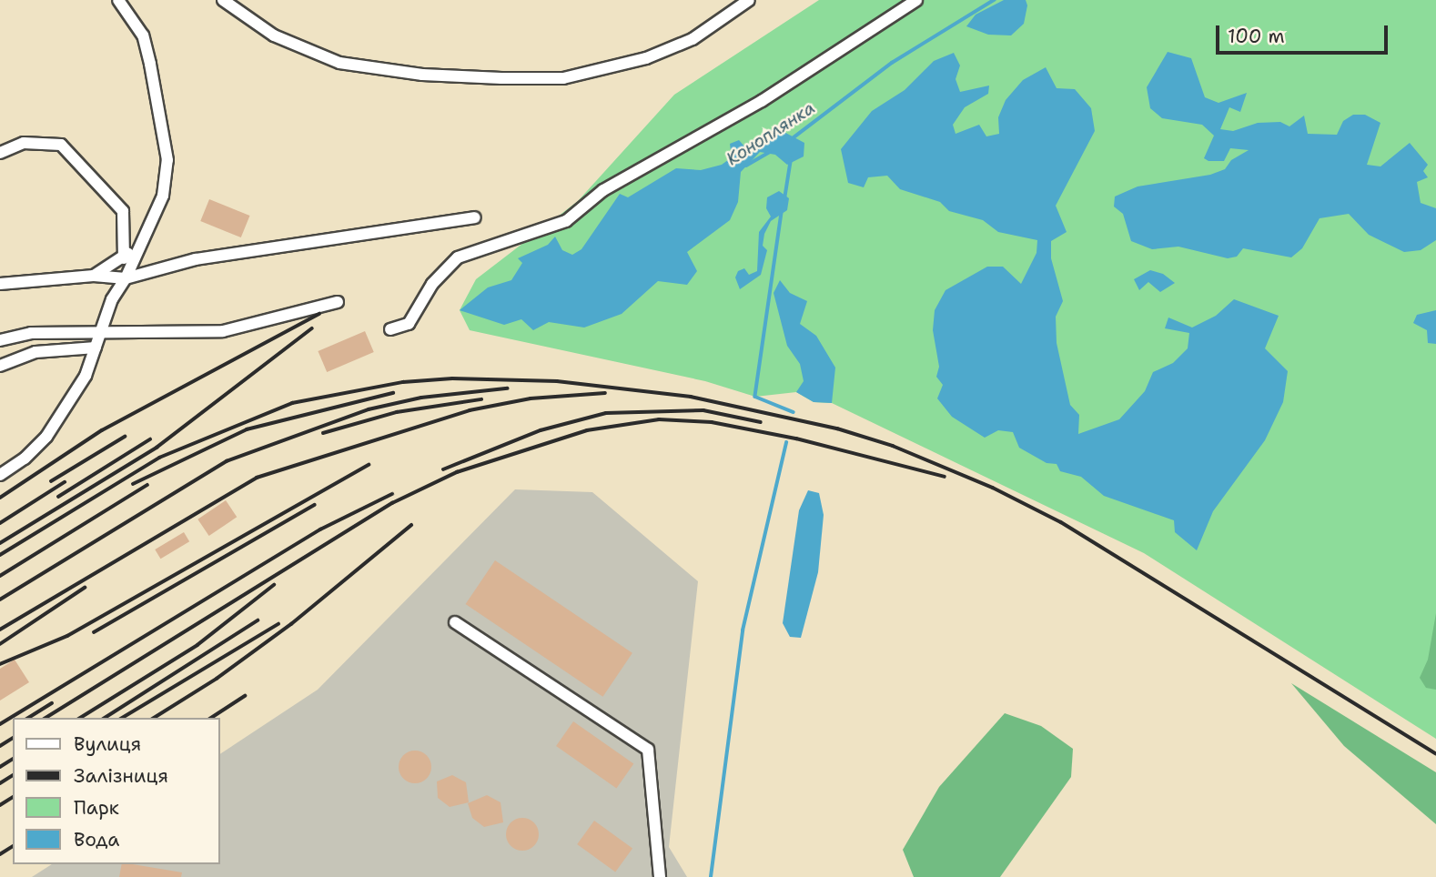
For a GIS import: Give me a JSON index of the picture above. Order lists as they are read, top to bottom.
{
  "water": ["Коноплянка"],
  "legend": [
    "Вулиця",
    "Залізниця",
    "Парк",
    "Вода"
  ],
  "scale_bar": "100 m"
}
